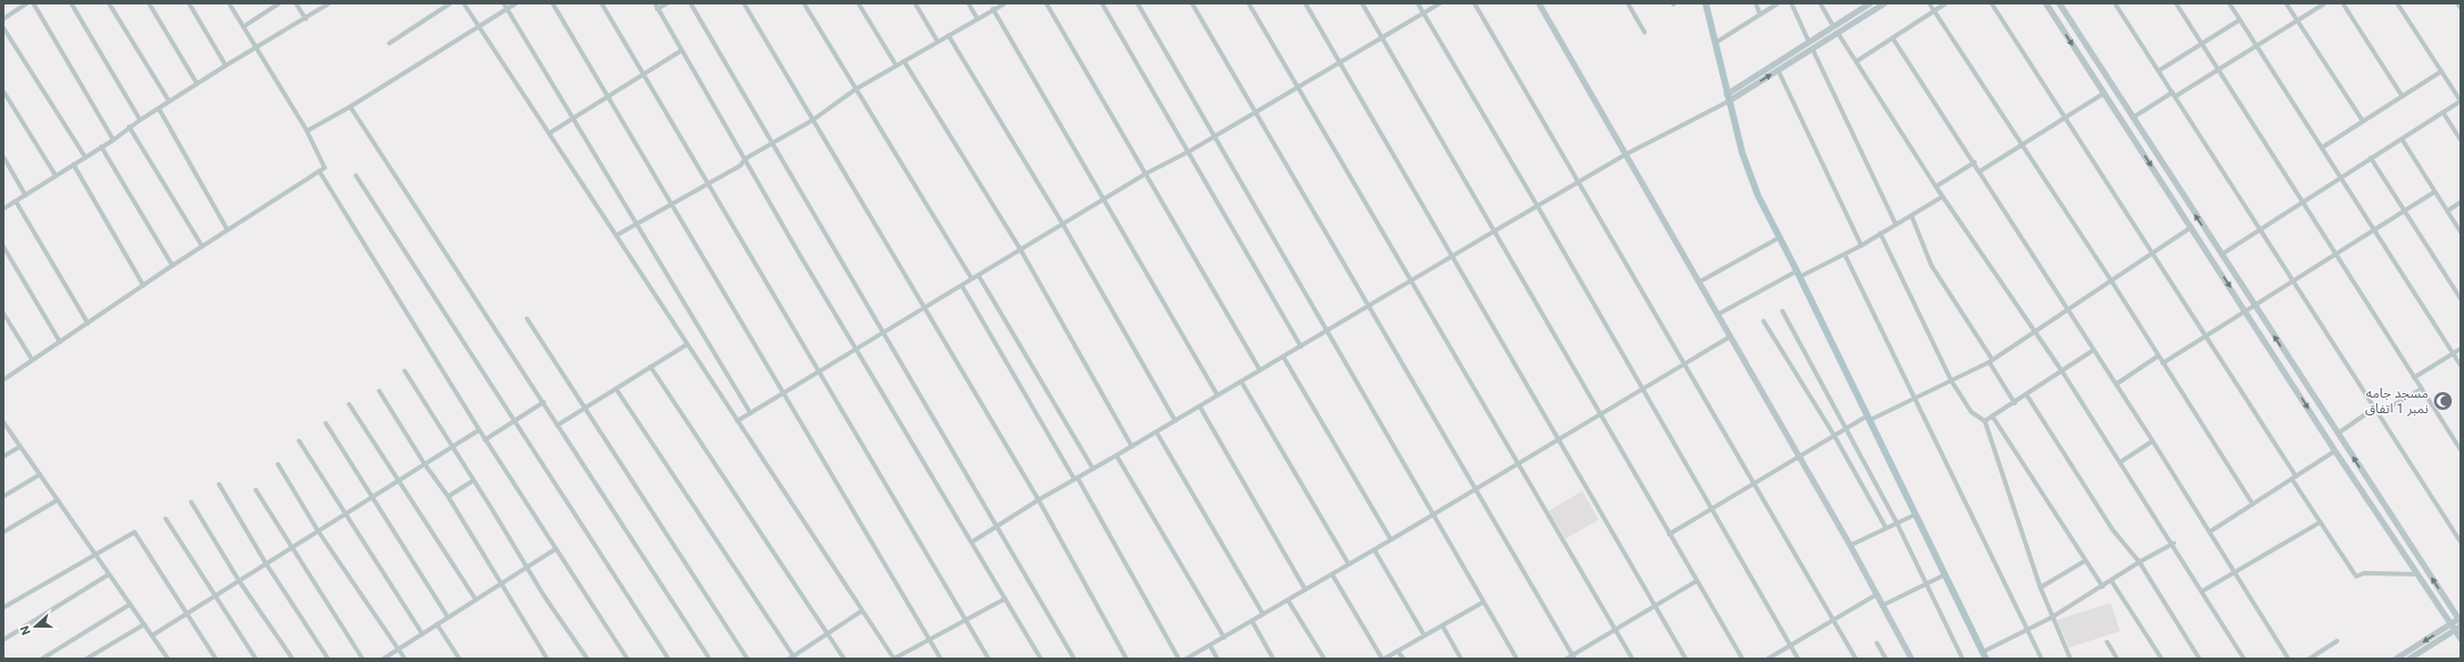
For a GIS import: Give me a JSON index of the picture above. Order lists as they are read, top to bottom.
{
  "places": {
    "mosque": ["مسجد جامه نمبر 1 اتفاق"]
  },
  "north": "left"
}
